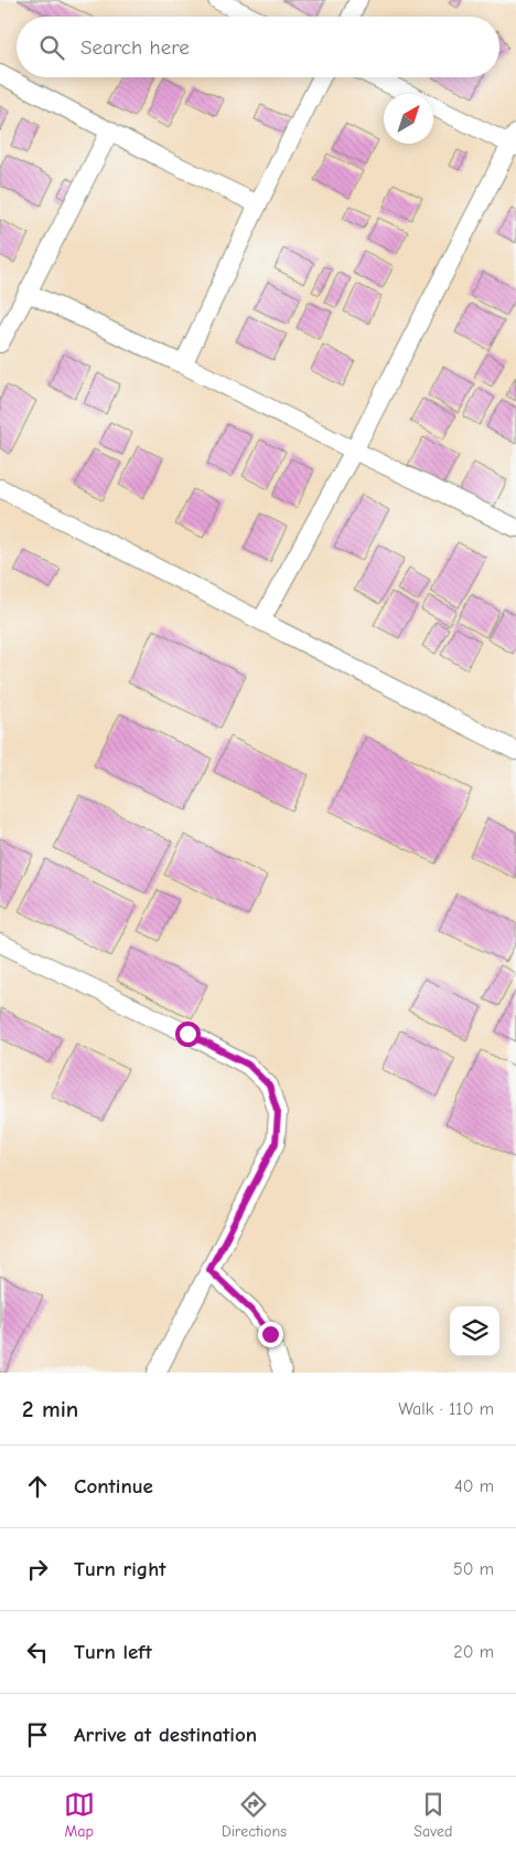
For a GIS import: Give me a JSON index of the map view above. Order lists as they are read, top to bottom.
{
  "north": "top right",
  "page": {
    "search": "Search here",
    "heading": ["2 min", "Walk · 110 m"],
    "list": [
      ["Continue", "40 m"],
      ["Turn right", "50 m"],
      ["Turn left", "20 m"],
      "Arrive at destination"
    ],
    "nav": ["Map", "Directions", "Saved"]
  }
}
